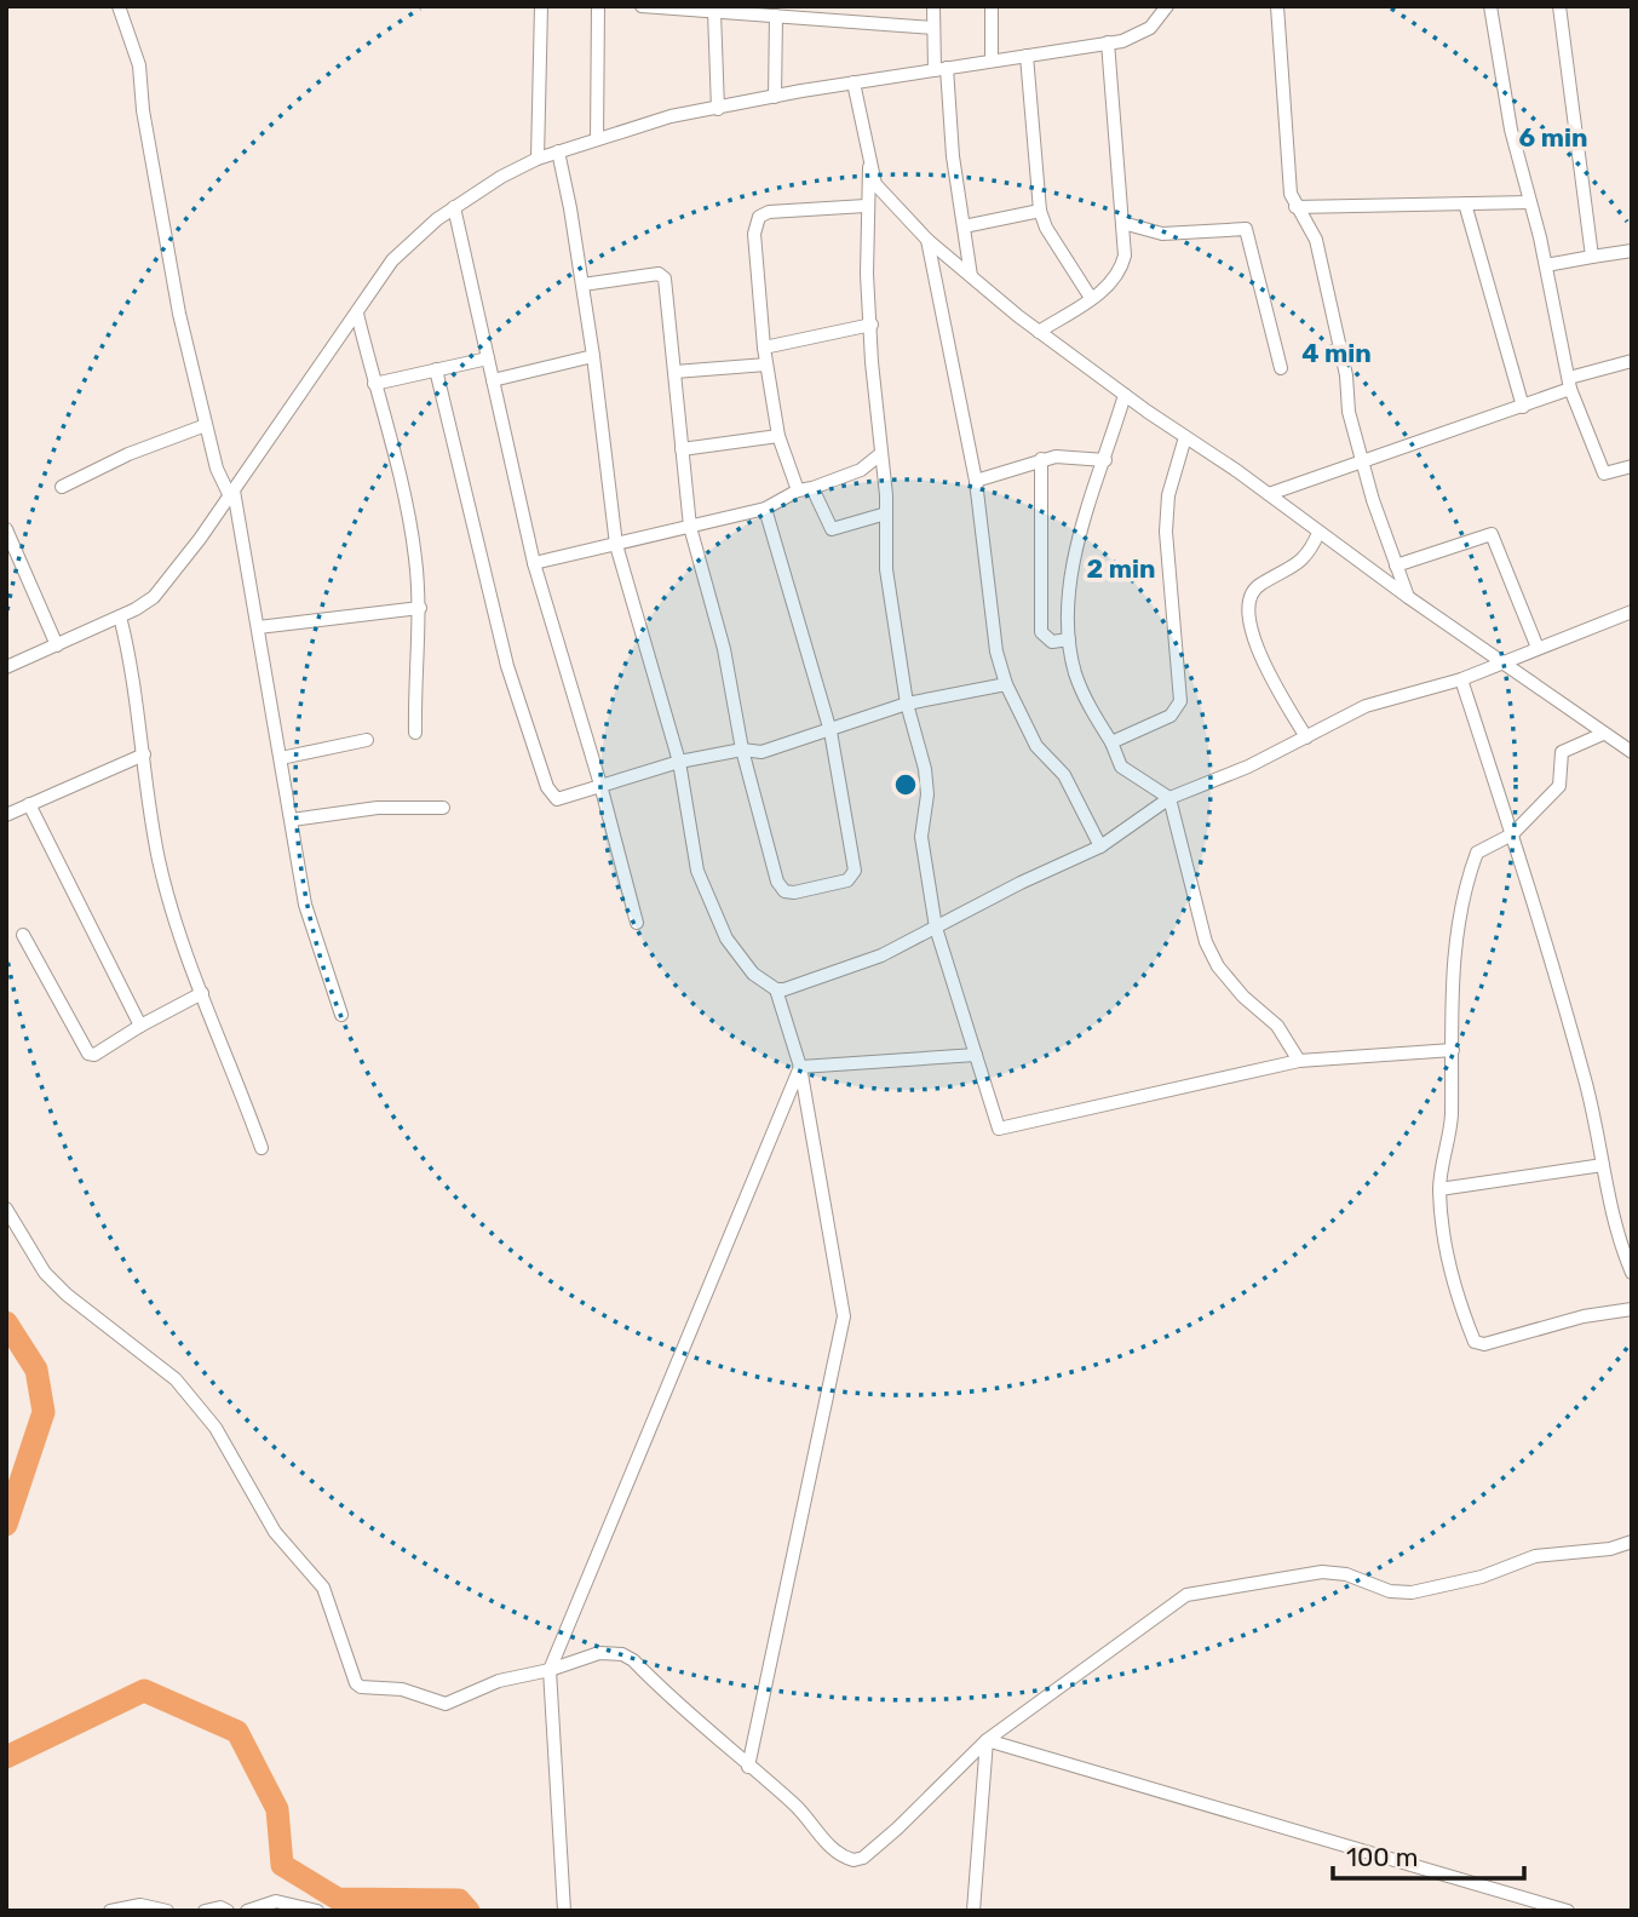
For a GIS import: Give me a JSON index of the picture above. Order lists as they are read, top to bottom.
{
  "scale_bar": "100 m",
  "rings": ["6 min", "4 min", "2 min"]
}
